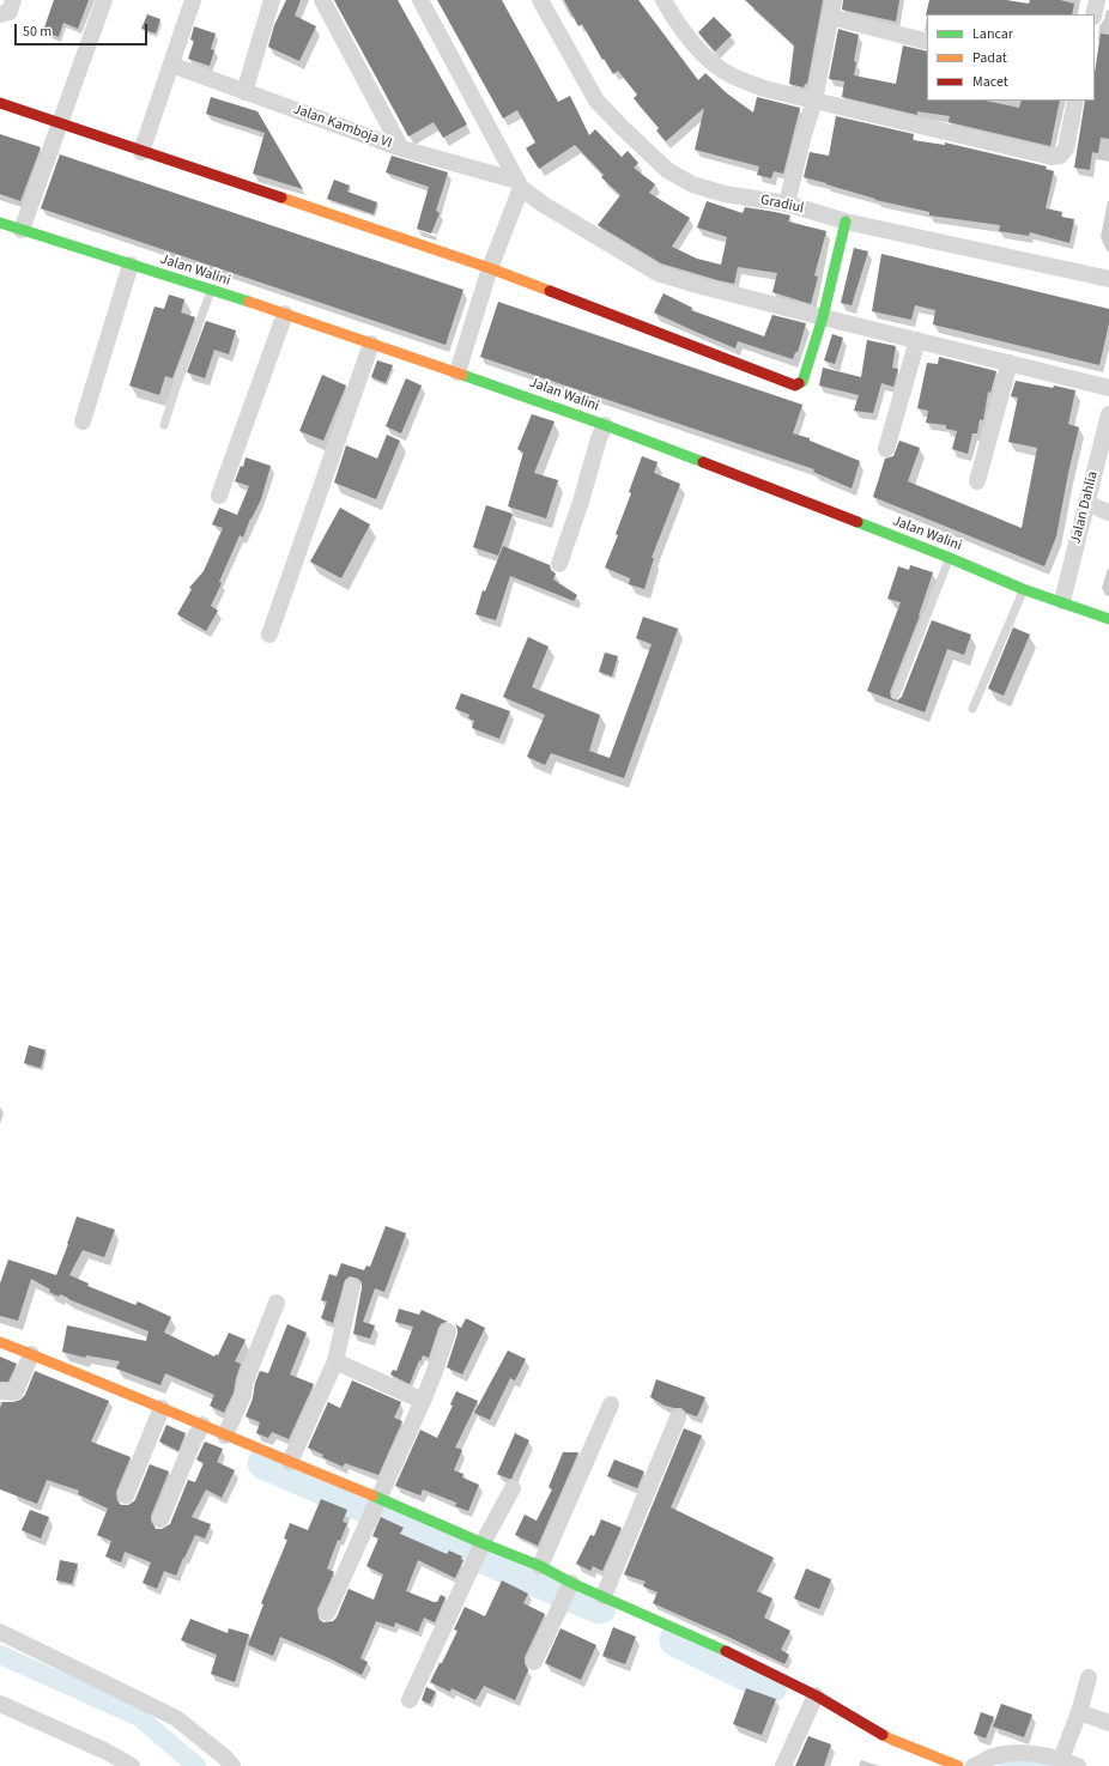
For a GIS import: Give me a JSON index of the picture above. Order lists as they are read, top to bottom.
{
  "streets": {
    "street": [
      "Jalan Kamboja VI",
      "Gradiul",
      "Jalan Walini",
      "Jalan Dahlia"
    ]
  },
  "crossings": [
    ["Jalan Walini", "Jalan Dahlia"]
  ],
  "legend": ["Lancar", "Padat", "Macet"],
  "scale_bar": "50 m"
}
